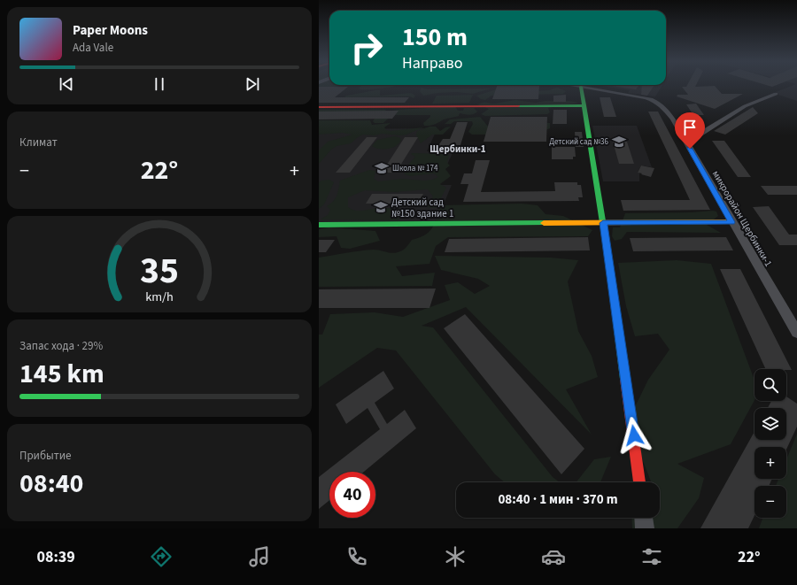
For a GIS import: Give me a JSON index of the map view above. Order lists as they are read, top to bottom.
{
  "streets": {
    "street": ["микрорайон Щербинки-1"]
  },
  "districts": ["Щербинки-1"],
  "places": {
    "school or university": ["Детский сад №36", "Школа № 174", "Детский сад №150 здание 1"]
  },
  "page": {
    "turn": ["150 m", "Направо"],
    "song": ["Paper Moons", "Ada Vale"],
    "tile": [
      "Климат",
      ["Запас хода · 29%", "145 km"],
      ["Прибытие", "08:40"]
    ],
    "heat": ["−", "22°", "+"],
    "map_buttons": ["+", "−"],
    "limit": "40",
    "trip": "08:40 · 1 мин · 370 m",
    "tabs": ["08:39", "22°"],
    "gauge": ["35", "km/h"]
  }
}
